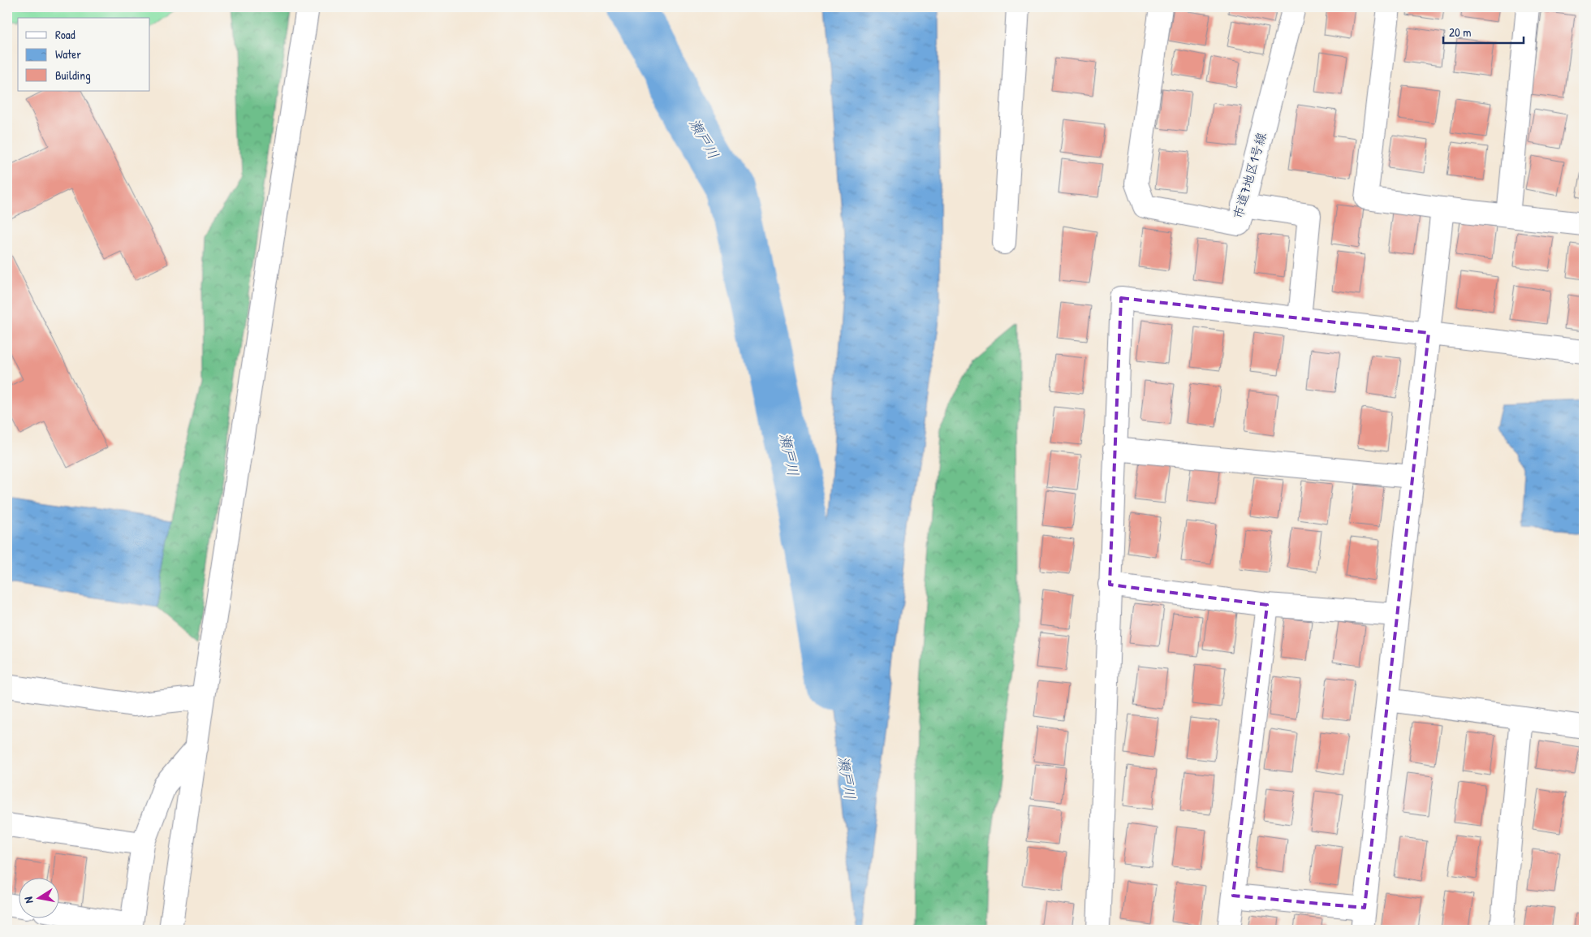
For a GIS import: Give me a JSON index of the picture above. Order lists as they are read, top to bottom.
{
  "streets": {
    "street": ["市道7地区1号線"]
  },
  "water": ["瀬戸川"],
  "legend": ["Road", "Water", "Building"],
  "scale_bar": "20 m",
  "north": "left"
}
